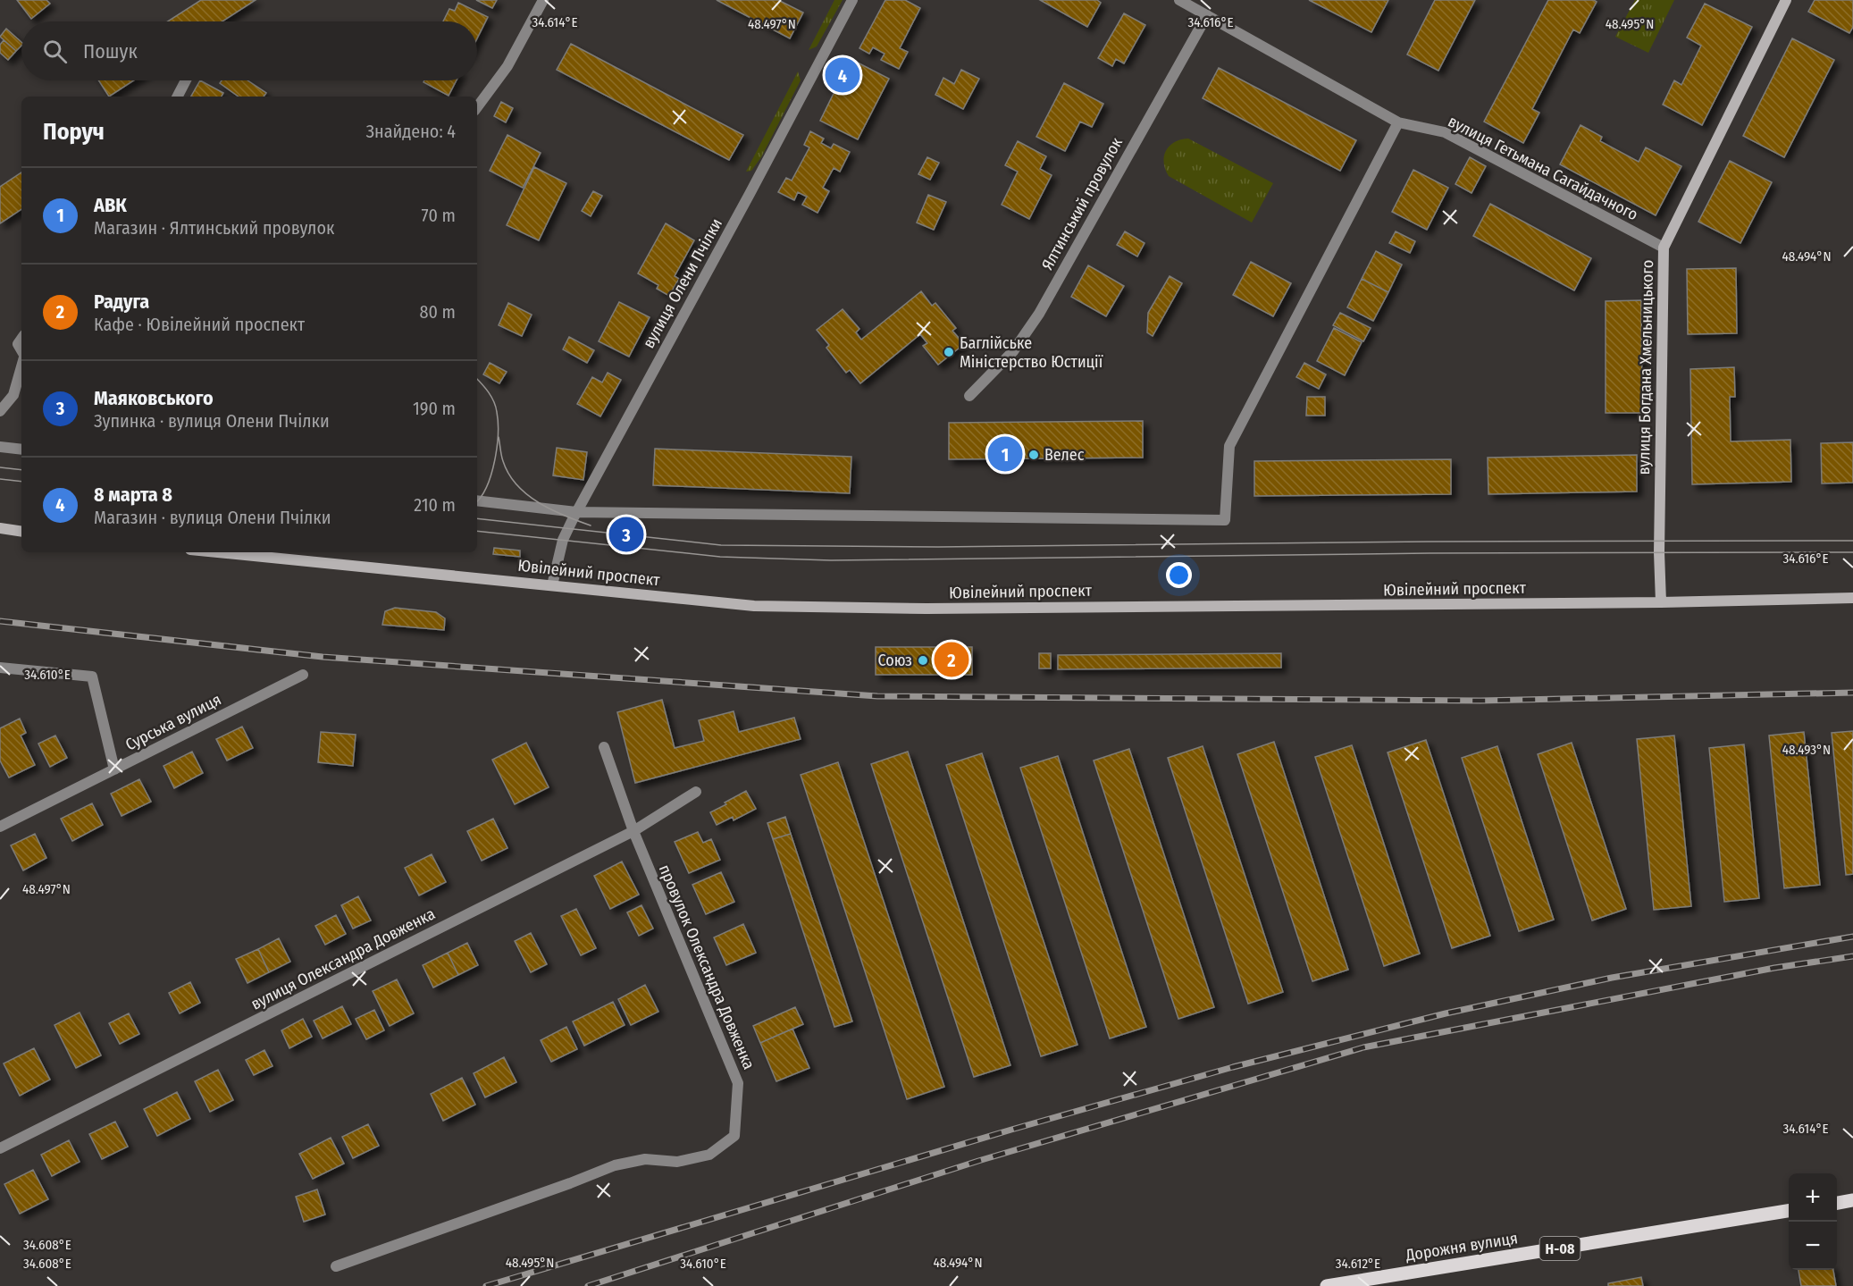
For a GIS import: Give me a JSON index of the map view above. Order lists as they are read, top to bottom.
{
  "streets": {
    "main road": [
      "вулиця Богдана Хмельницького",
      "Ювілейний проспект",
      "Дорожня вулиця",
      "Н-08"
    ],
    "street": [
      "вулиця Гетьмана Сагайдачного",
      "Ялтинський провулок",
      "вулиця Олени Пчілки",
      "Сурська вулиця",
      "вулиця Олександра Довженка",
      "провулок Олександра Довженка"
    ]
  },
  "crossings": [
    ["вулиця Гетьмана Сагайдачного", "Ялтинський провулок"],
    ["вулиця Гетьмана Сагайдачного", "вулиця Богдана Хмельницького"],
    ["вулиця Олени Пчілки", "Ювілейний проспект"],
    ["вулиця Богдана Хмельницького", "Ювілейний проспект"],
    ["вулиця Олександра Довженка", "провулок Олександра Довженка"]
  ],
  "places": ["Баглійське Міністерство Юстиції", "Велес", "Союз"],
  "page": {
    "search": "Пошук",
    "pins": [
      "4",
      "1",
      "3",
      "2"
    ],
    "heading": ["Поруч", "Знайдено: 4"],
    "list": [
      {
        "mark": "1",
        "name": "АВК",
        "note": "Магазин · Ялтинський провулок",
        "value": "70 m"
      },
      {
        "mark": "2",
        "name": "Радуга",
        "note": "Кафе · Ювілейний проспект",
        "value": "80 m"
      },
      {
        "mark": "3",
        "name": "Маяковського",
        "note": "Зупинка · вулиця Олени Пчілки",
        "value": "190 m"
      },
      {
        "mark": "4",
        "name": "8 марта 8",
        "note": "Магазин · вулиця Олени Пчілки",
        "value": "210 m"
      }
    ],
    "map_buttons": ["+", "−"]
  },
  "coordinates": [
    "34.614°E",
    "34.616°E",
    "48.497°N",
    "48.495°N",
    "48.494°N",
    "34.610°E",
    "48.493°N",
    "34.608°E",
    "34.612°E"
  ]
}
